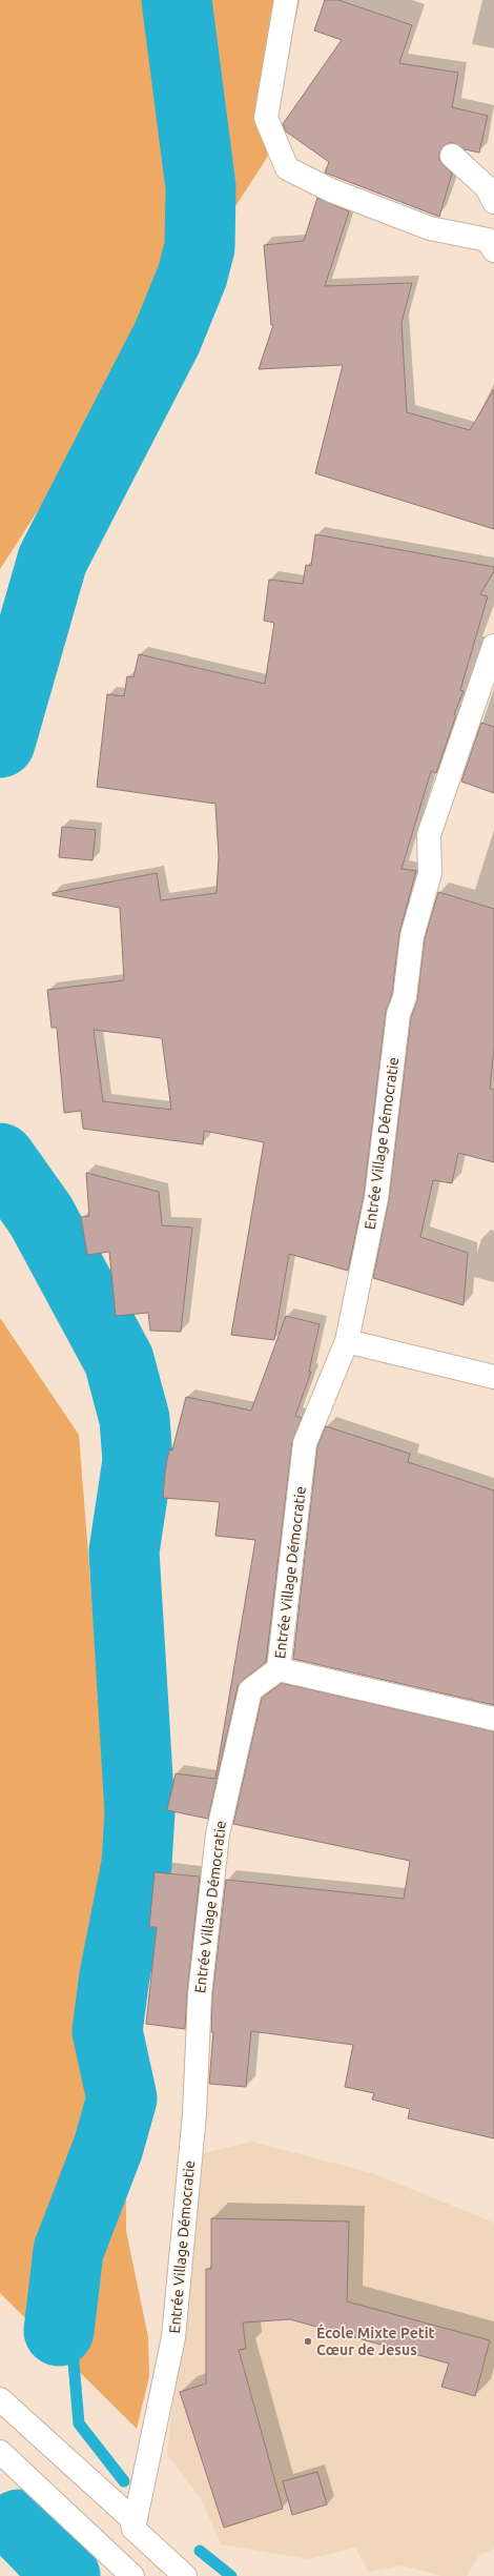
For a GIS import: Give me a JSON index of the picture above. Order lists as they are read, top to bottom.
{
  "streets": {
    "street": ["Entrée Village Démocratie"]
  },
  "places": ["École Mixte Petit Cœur de Jesus"]
}
